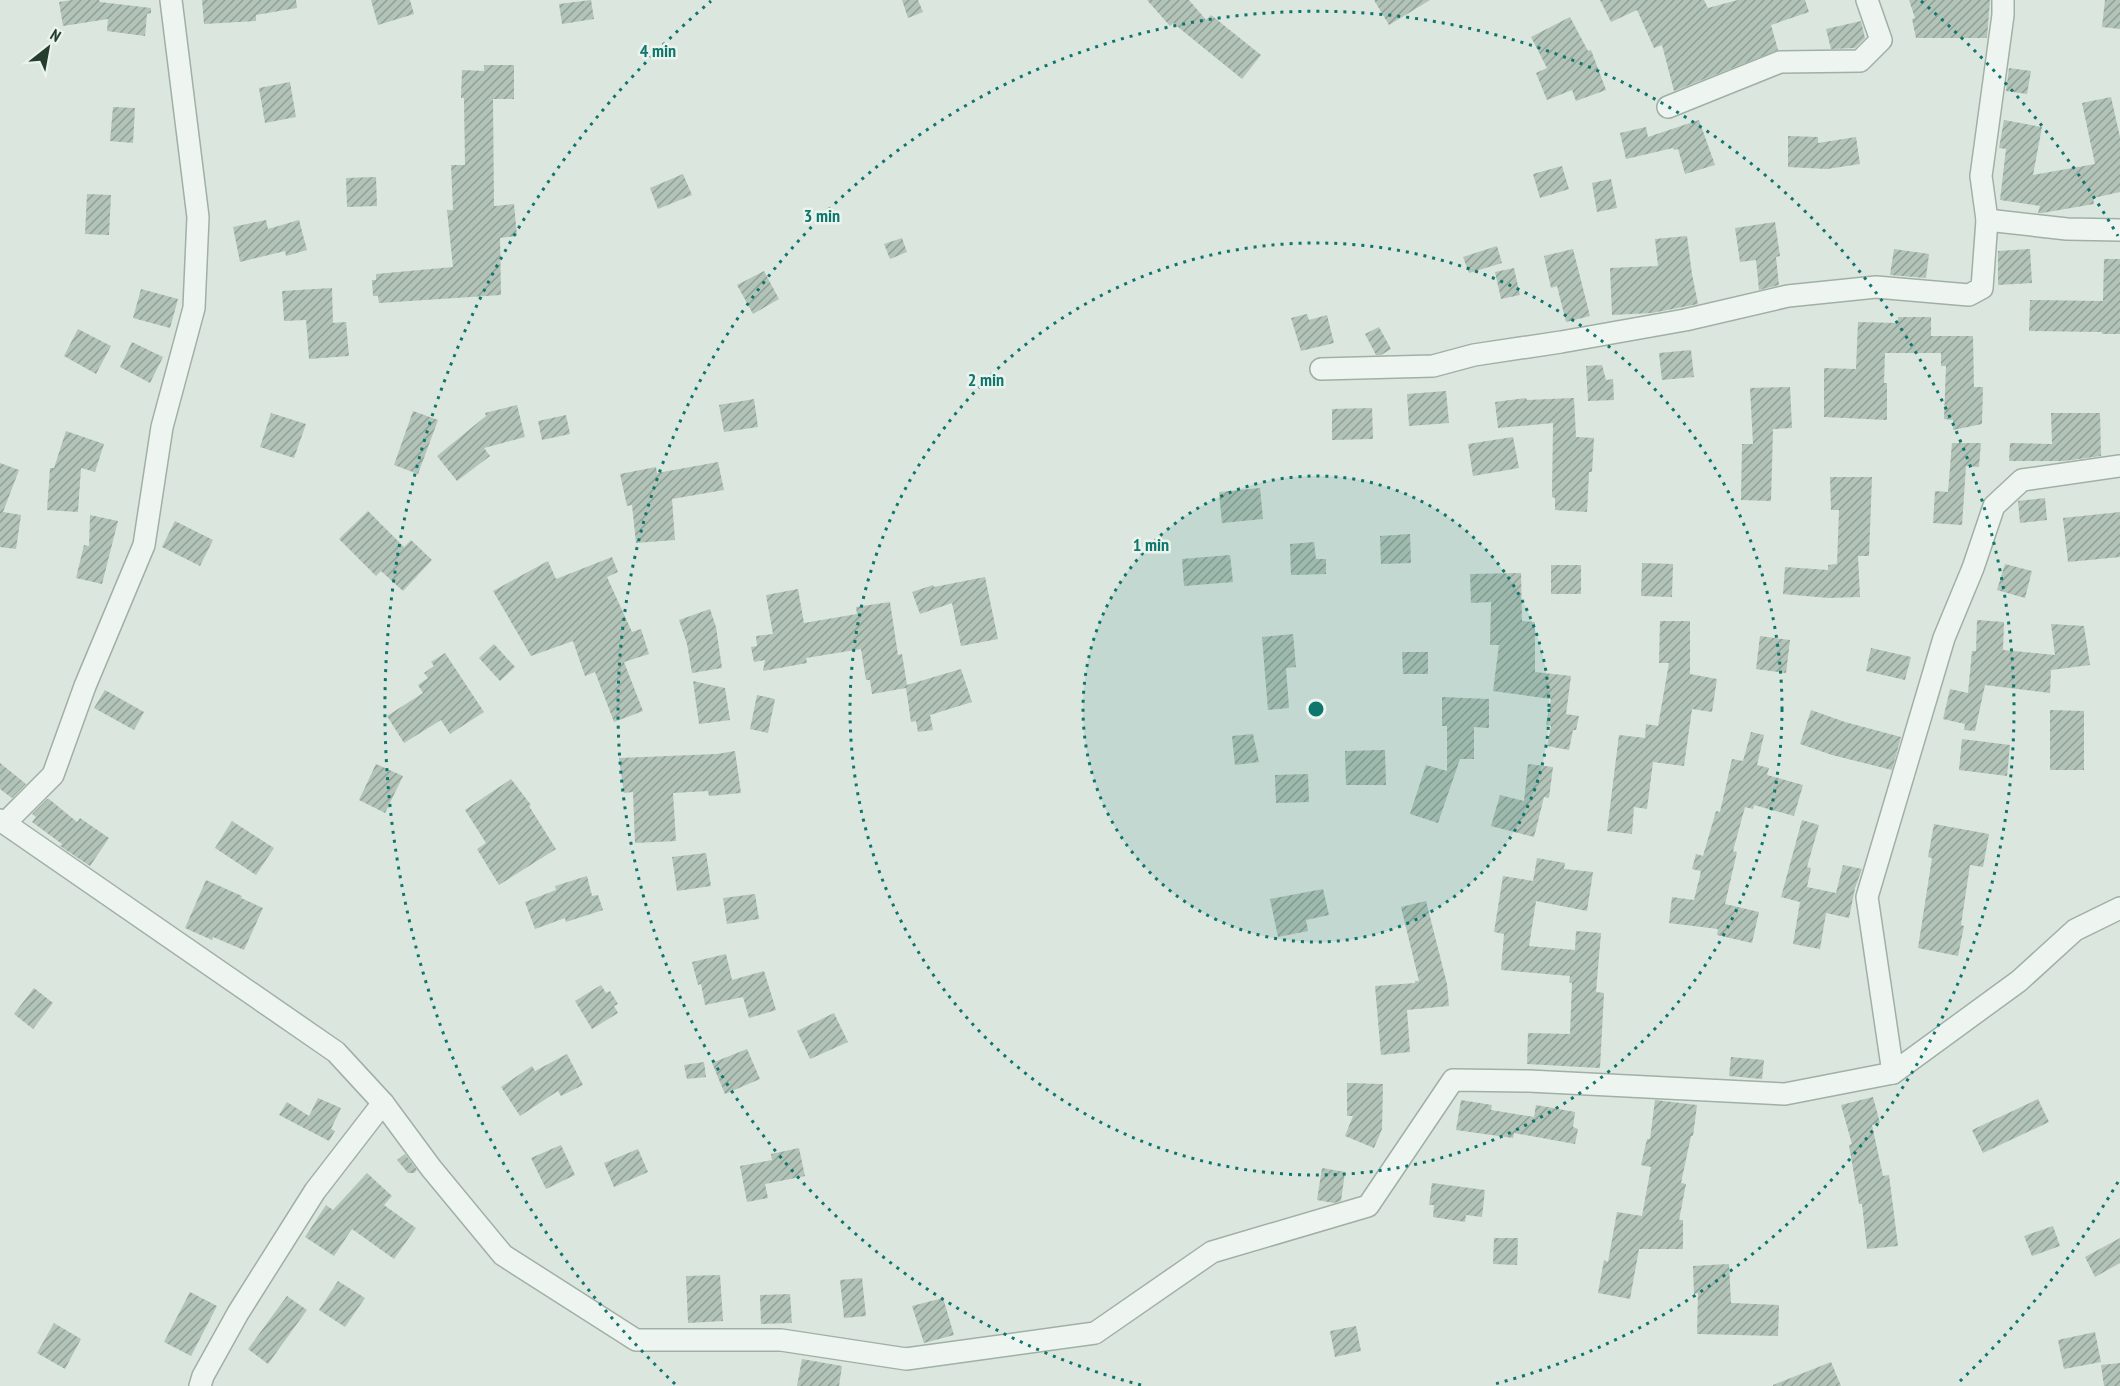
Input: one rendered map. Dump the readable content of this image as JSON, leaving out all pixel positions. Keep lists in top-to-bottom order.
{
  "north": "top right",
  "rings": [
    "4 min",
    "3 min",
    "2 min",
    "1 min"
  ]
}
